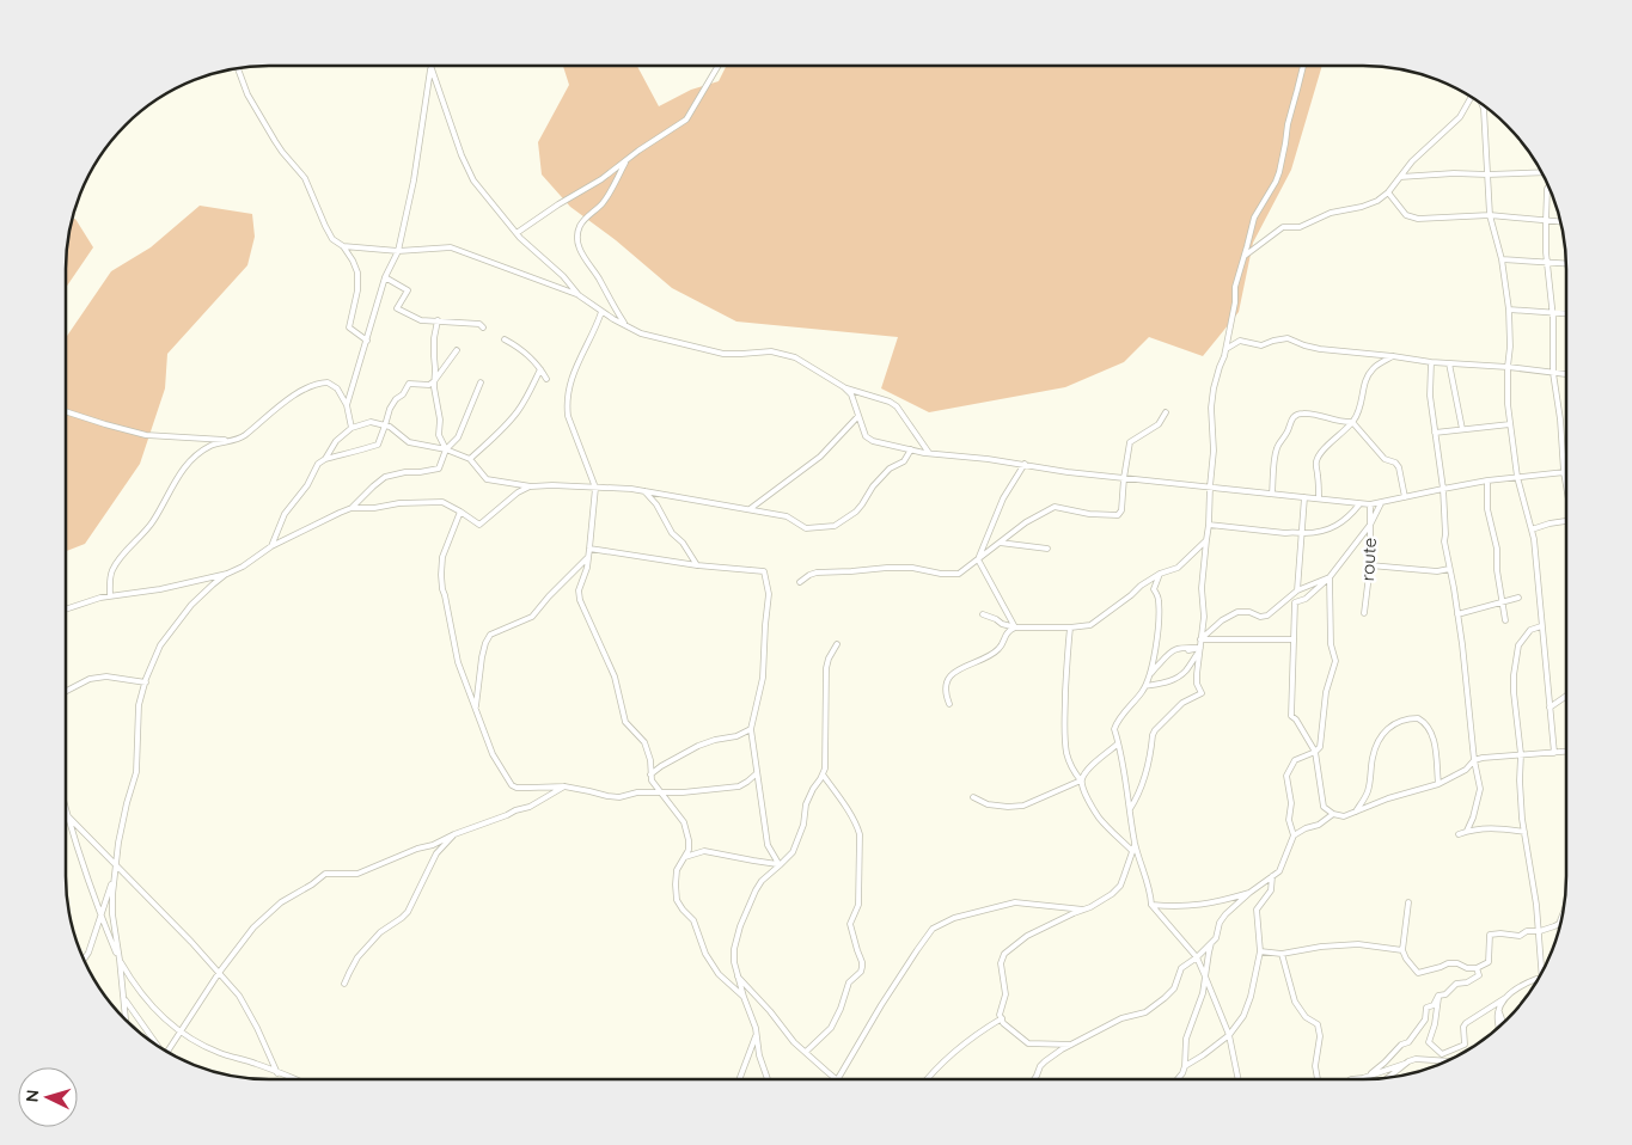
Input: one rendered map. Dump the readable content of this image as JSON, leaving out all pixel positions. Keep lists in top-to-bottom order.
{
  "streets": {
    "street": ["route"]
  },
  "north": "left"
}
